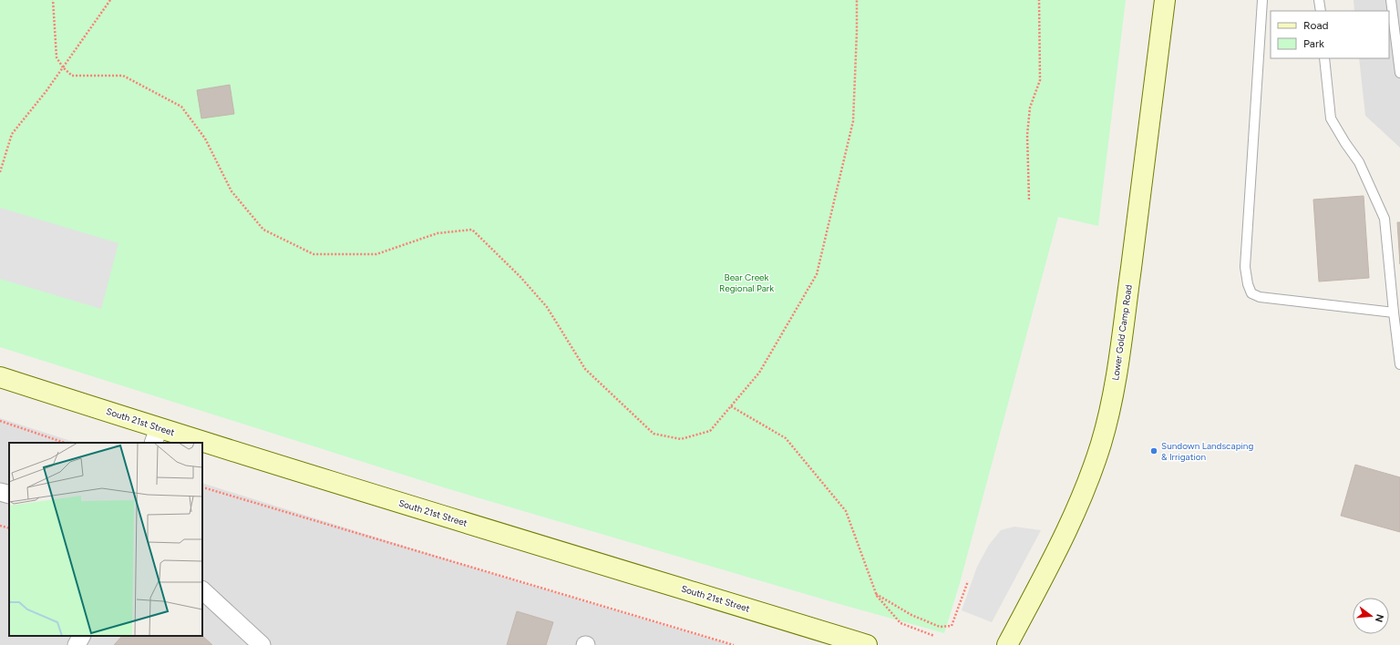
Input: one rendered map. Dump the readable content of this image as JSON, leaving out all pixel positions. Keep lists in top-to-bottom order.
{
  "streets": {
    "main road": ["Lower Gold Camp Road", "South 21st Street"]
  },
  "parks": ["Bear Creek Regional Park"],
  "places": ["Sundown Landscaping & Irrigation"],
  "legend": ["Road", "Park"],
  "north": "right"
}
